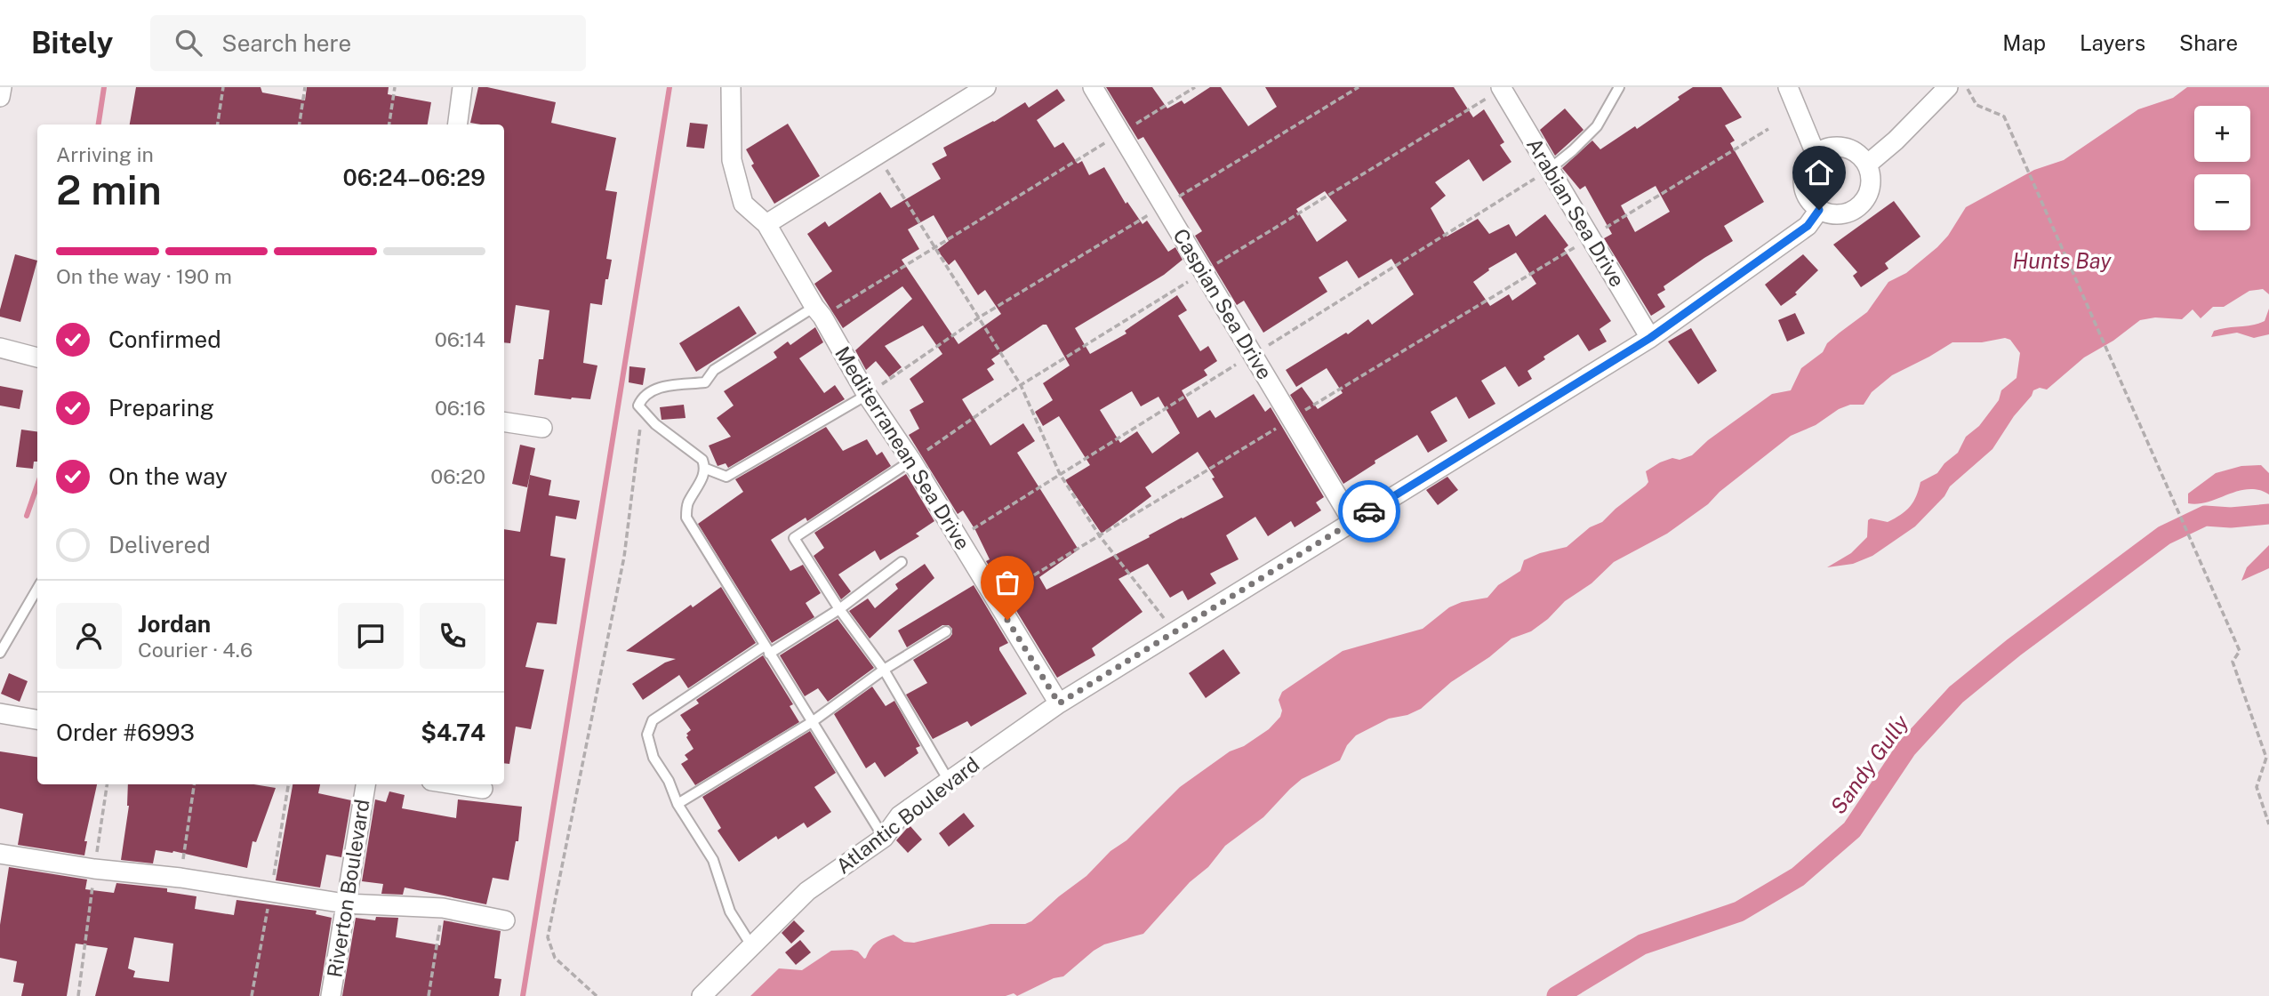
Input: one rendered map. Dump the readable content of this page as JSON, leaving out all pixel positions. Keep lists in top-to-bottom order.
{
  "streets": {
    "street": [
      "Arabian Sea Drive",
      "Caspian Sea Drive",
      "Mediterranean Sea Drive",
      "Atlantic Boulevard",
      "Riverton Boulevard"
    ]
  },
  "crossings": [
    ["Arabian Sea Drive", "Atlantic Boulevard"],
    ["Caspian Sea Drive", "Atlantic Boulevard"],
    ["Mediterranean Sea Drive", "Atlantic Boulevard"]
  ],
  "water": ["Hunts Bay", "Sandy Gully"],
  "page": {
    "header": "Bitely",
    "search": "Search here",
    "nav": ["Map", "Layers", "Share"],
    "map_buttons": ["+", "−"],
    "heading": ["2 min", "Arriving in", "06:24–06:29"],
    "panel": [
      "Jordan",
      "Courier · 4.6",
      "Order #6993",
      "$4.74"
    ],
    "bar": "On the way · 190 m",
    "list": [
      ["Confirmed", "06:14"],
      ["Preparing", "06:16"],
      ["On the way", "06:20"],
      "Delivered"
    ]
  }
}
